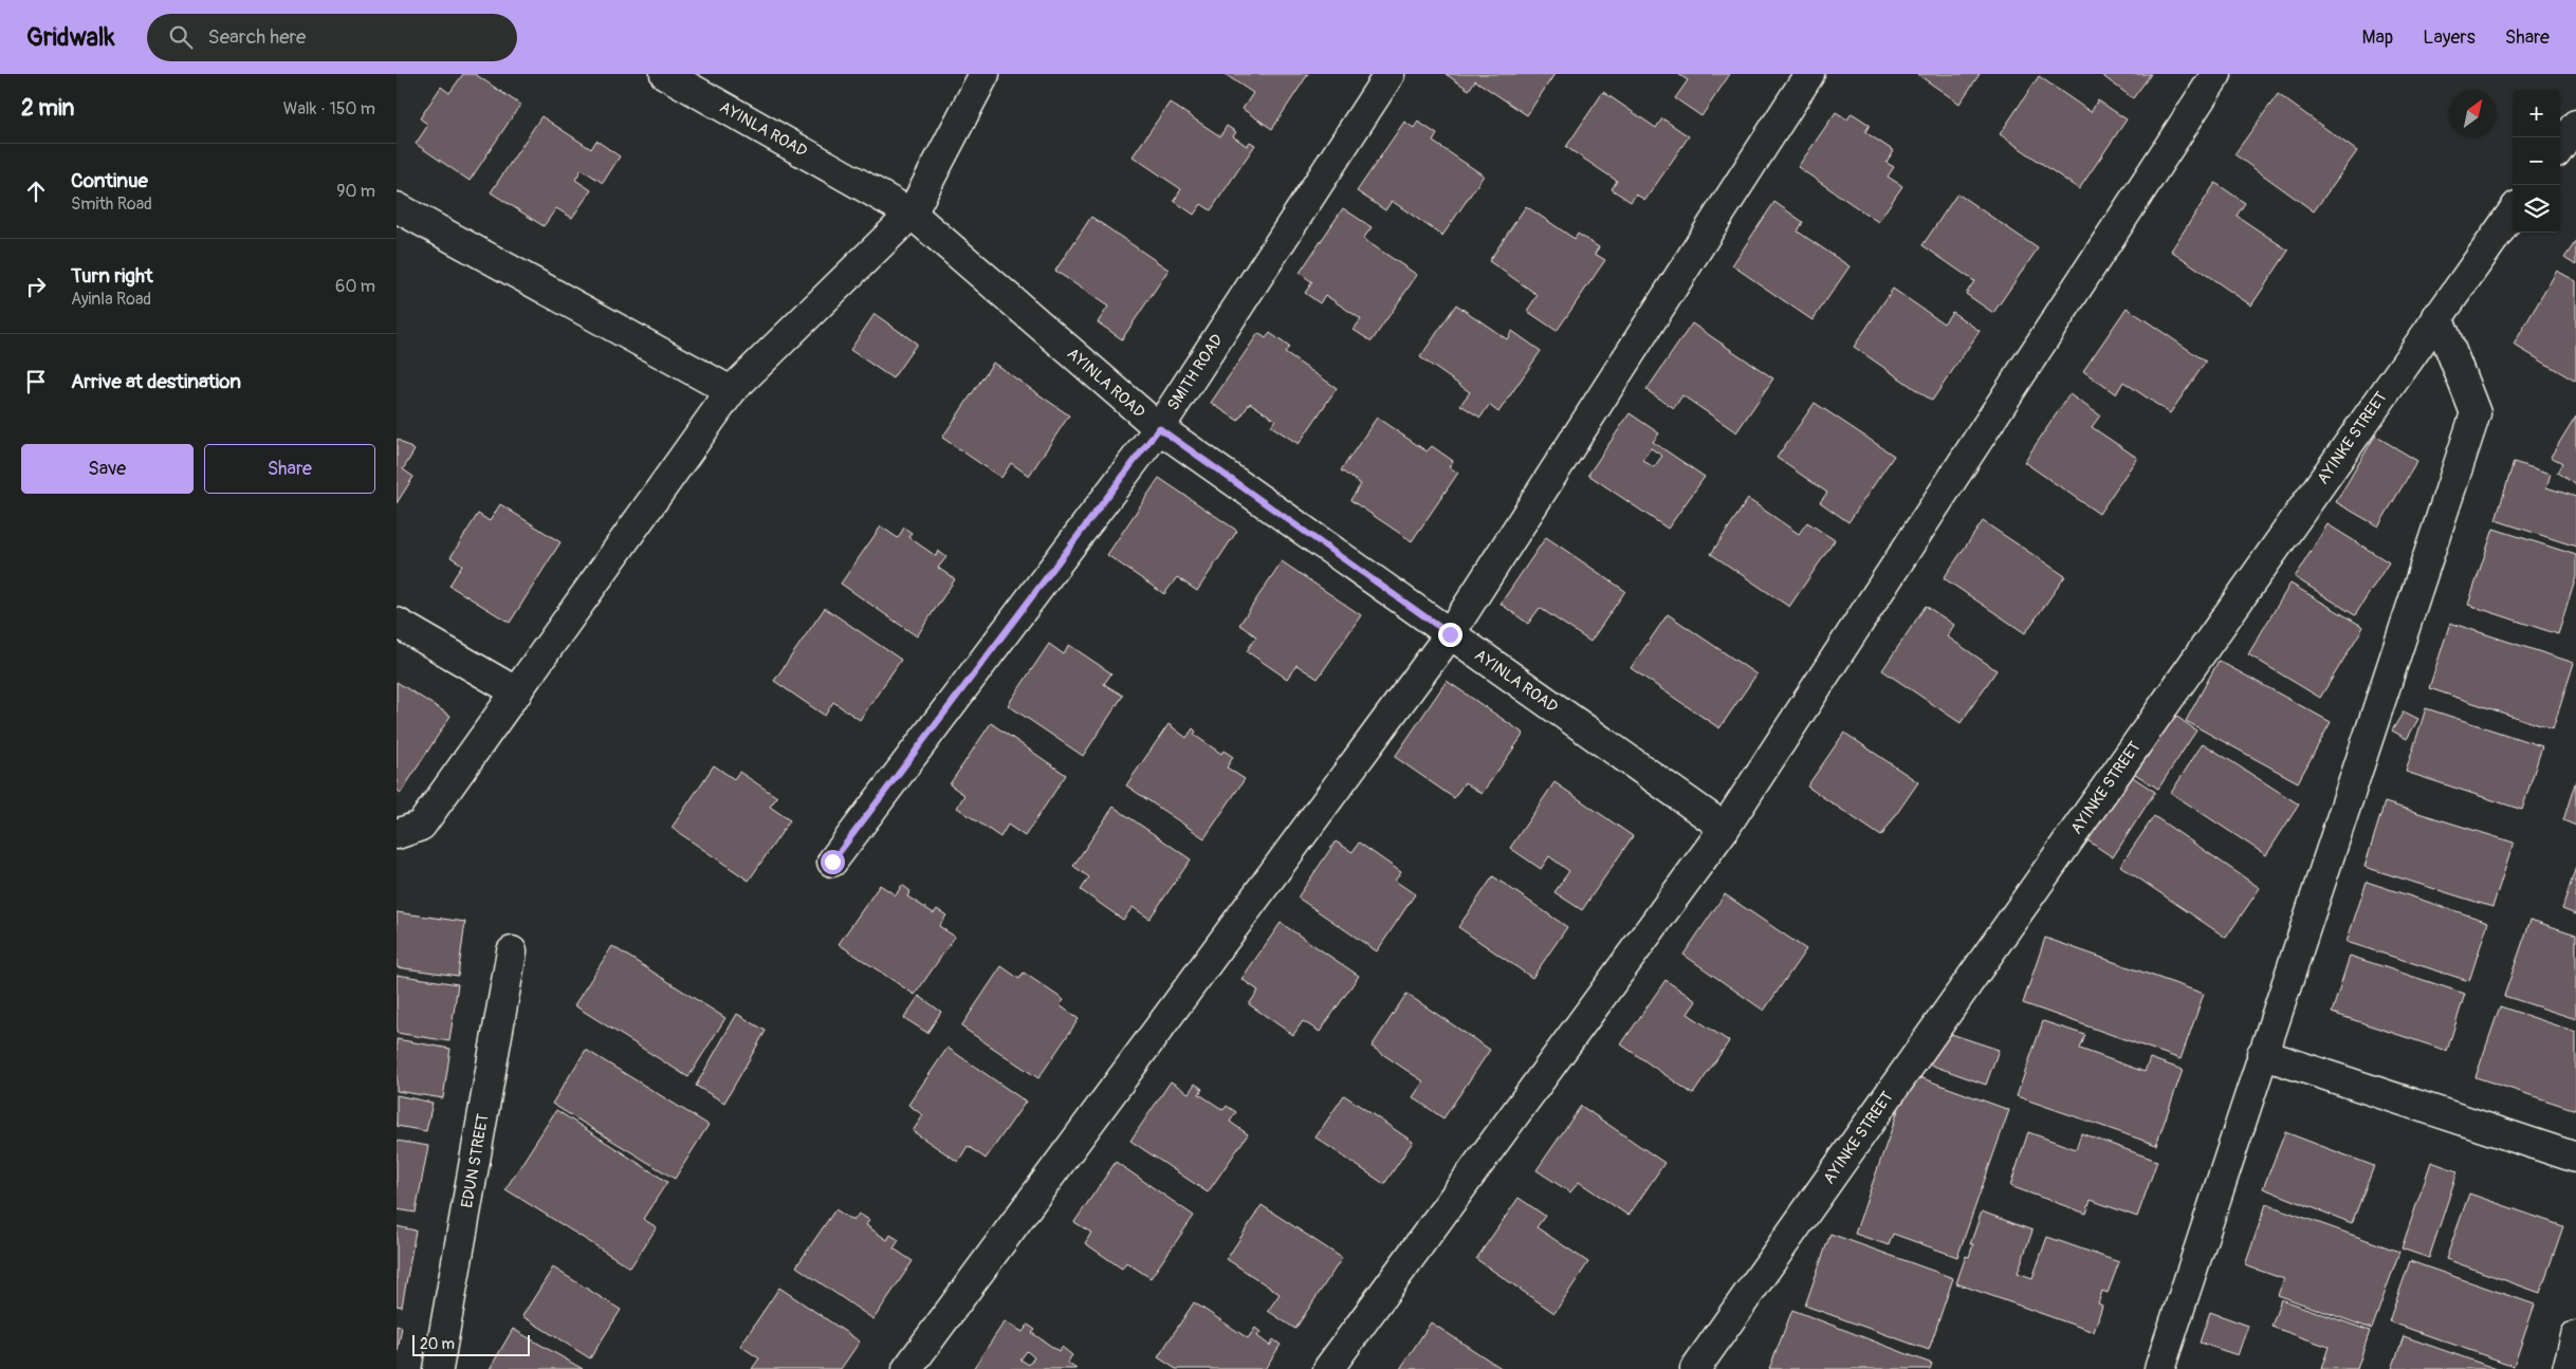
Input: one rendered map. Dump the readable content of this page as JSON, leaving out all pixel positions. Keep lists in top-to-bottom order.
{
  "streets": {
    "street": [
      "AYINLA ROAD",
      "SMITH ROAD",
      "AYINKE STREET",
      "EDUN STREET"
    ]
  },
  "crossings": [
    ["AYINLA ROAD", "SMITH ROAD"]
  ],
  "scale_bar": "20 m",
  "north": "top right",
  "page": {
    "header": "Gridwalk",
    "search": "Search here",
    "nav": ["Map", "Layers", "Share"],
    "heading": ["2 min", "Walk · 150 m"],
    "map_buttons": ["+", "−"],
    "list": [
      ["Continue", "Smith Road", "90 m"],
      ["Turn right", "Ayinla Road", "60 m"],
      "Arrive at destination"
    ],
    "buttons": ["Save", "Share"],
    "scale": "20 m"
  }
}
